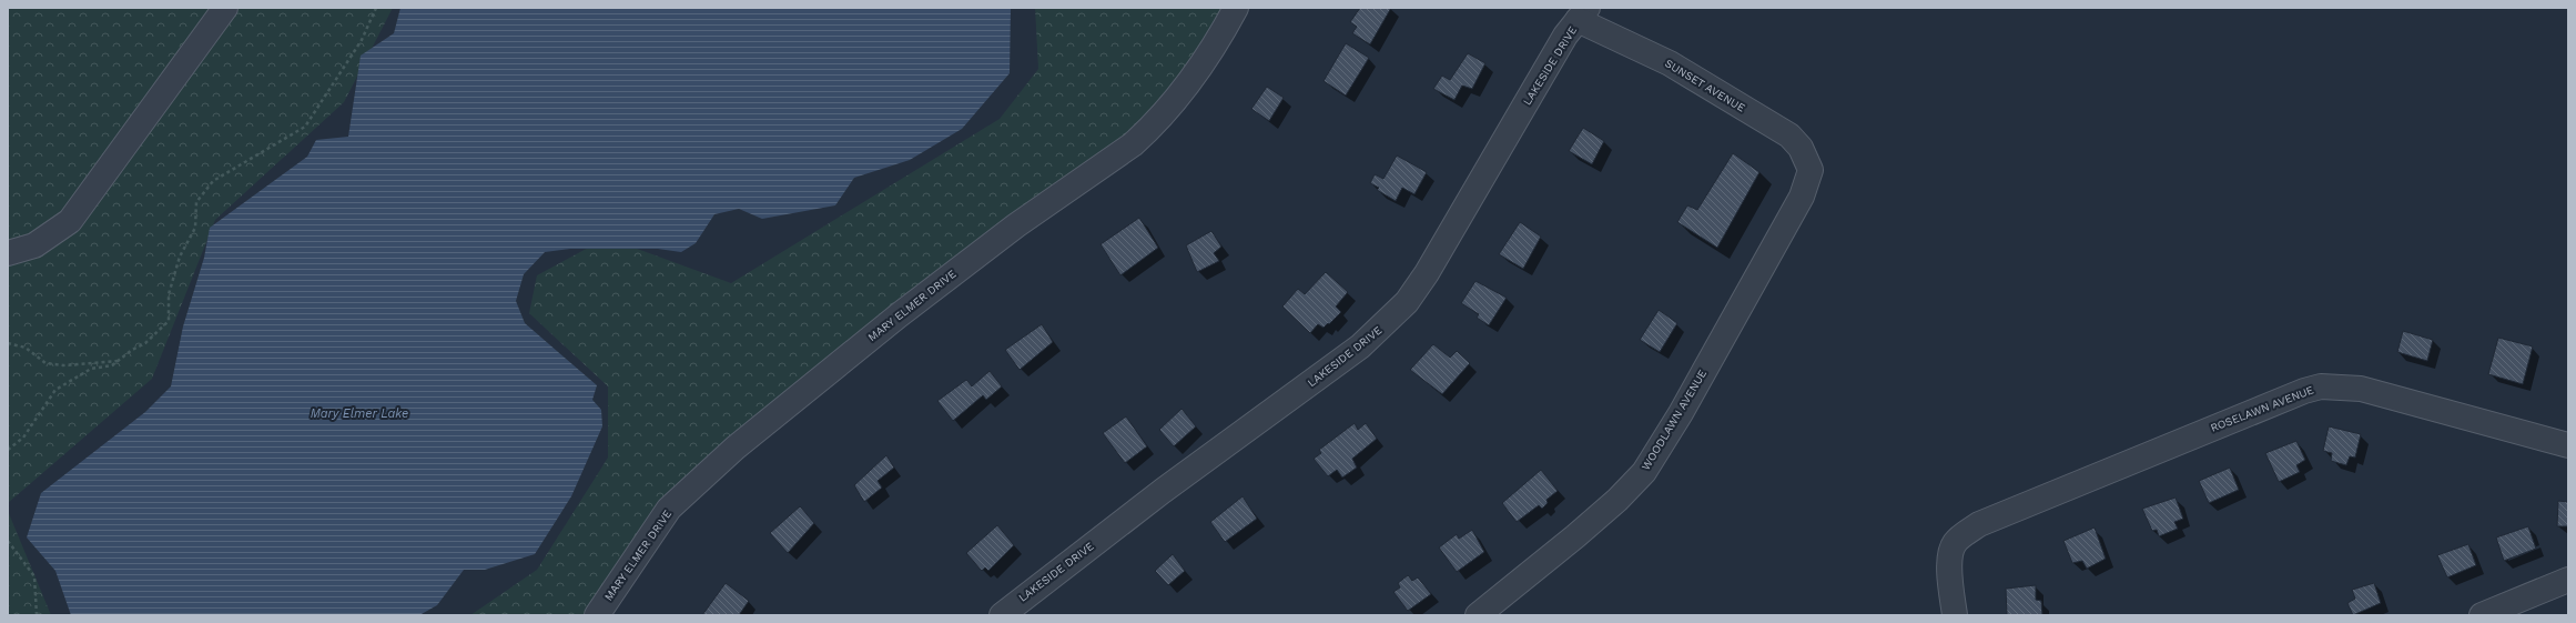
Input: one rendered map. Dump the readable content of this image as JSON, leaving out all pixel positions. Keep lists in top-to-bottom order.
{
  "streets": {
    "street": [
      "LAKESIDE DRIVE",
      "SUNSET AVENUE",
      "MARY ELMER DRIVE",
      "ROSELAWN AVENUE",
      "WOODLAWN AVENUE"
    ]
  },
  "crossings": [
    ["LAKESIDE DRIVE", "SUNSET AVENUE"],
    ["SUNSET AVENUE", "WOODLAWN AVENUE"]
  ],
  "water": ["Mary Elmer Lake"]
}
